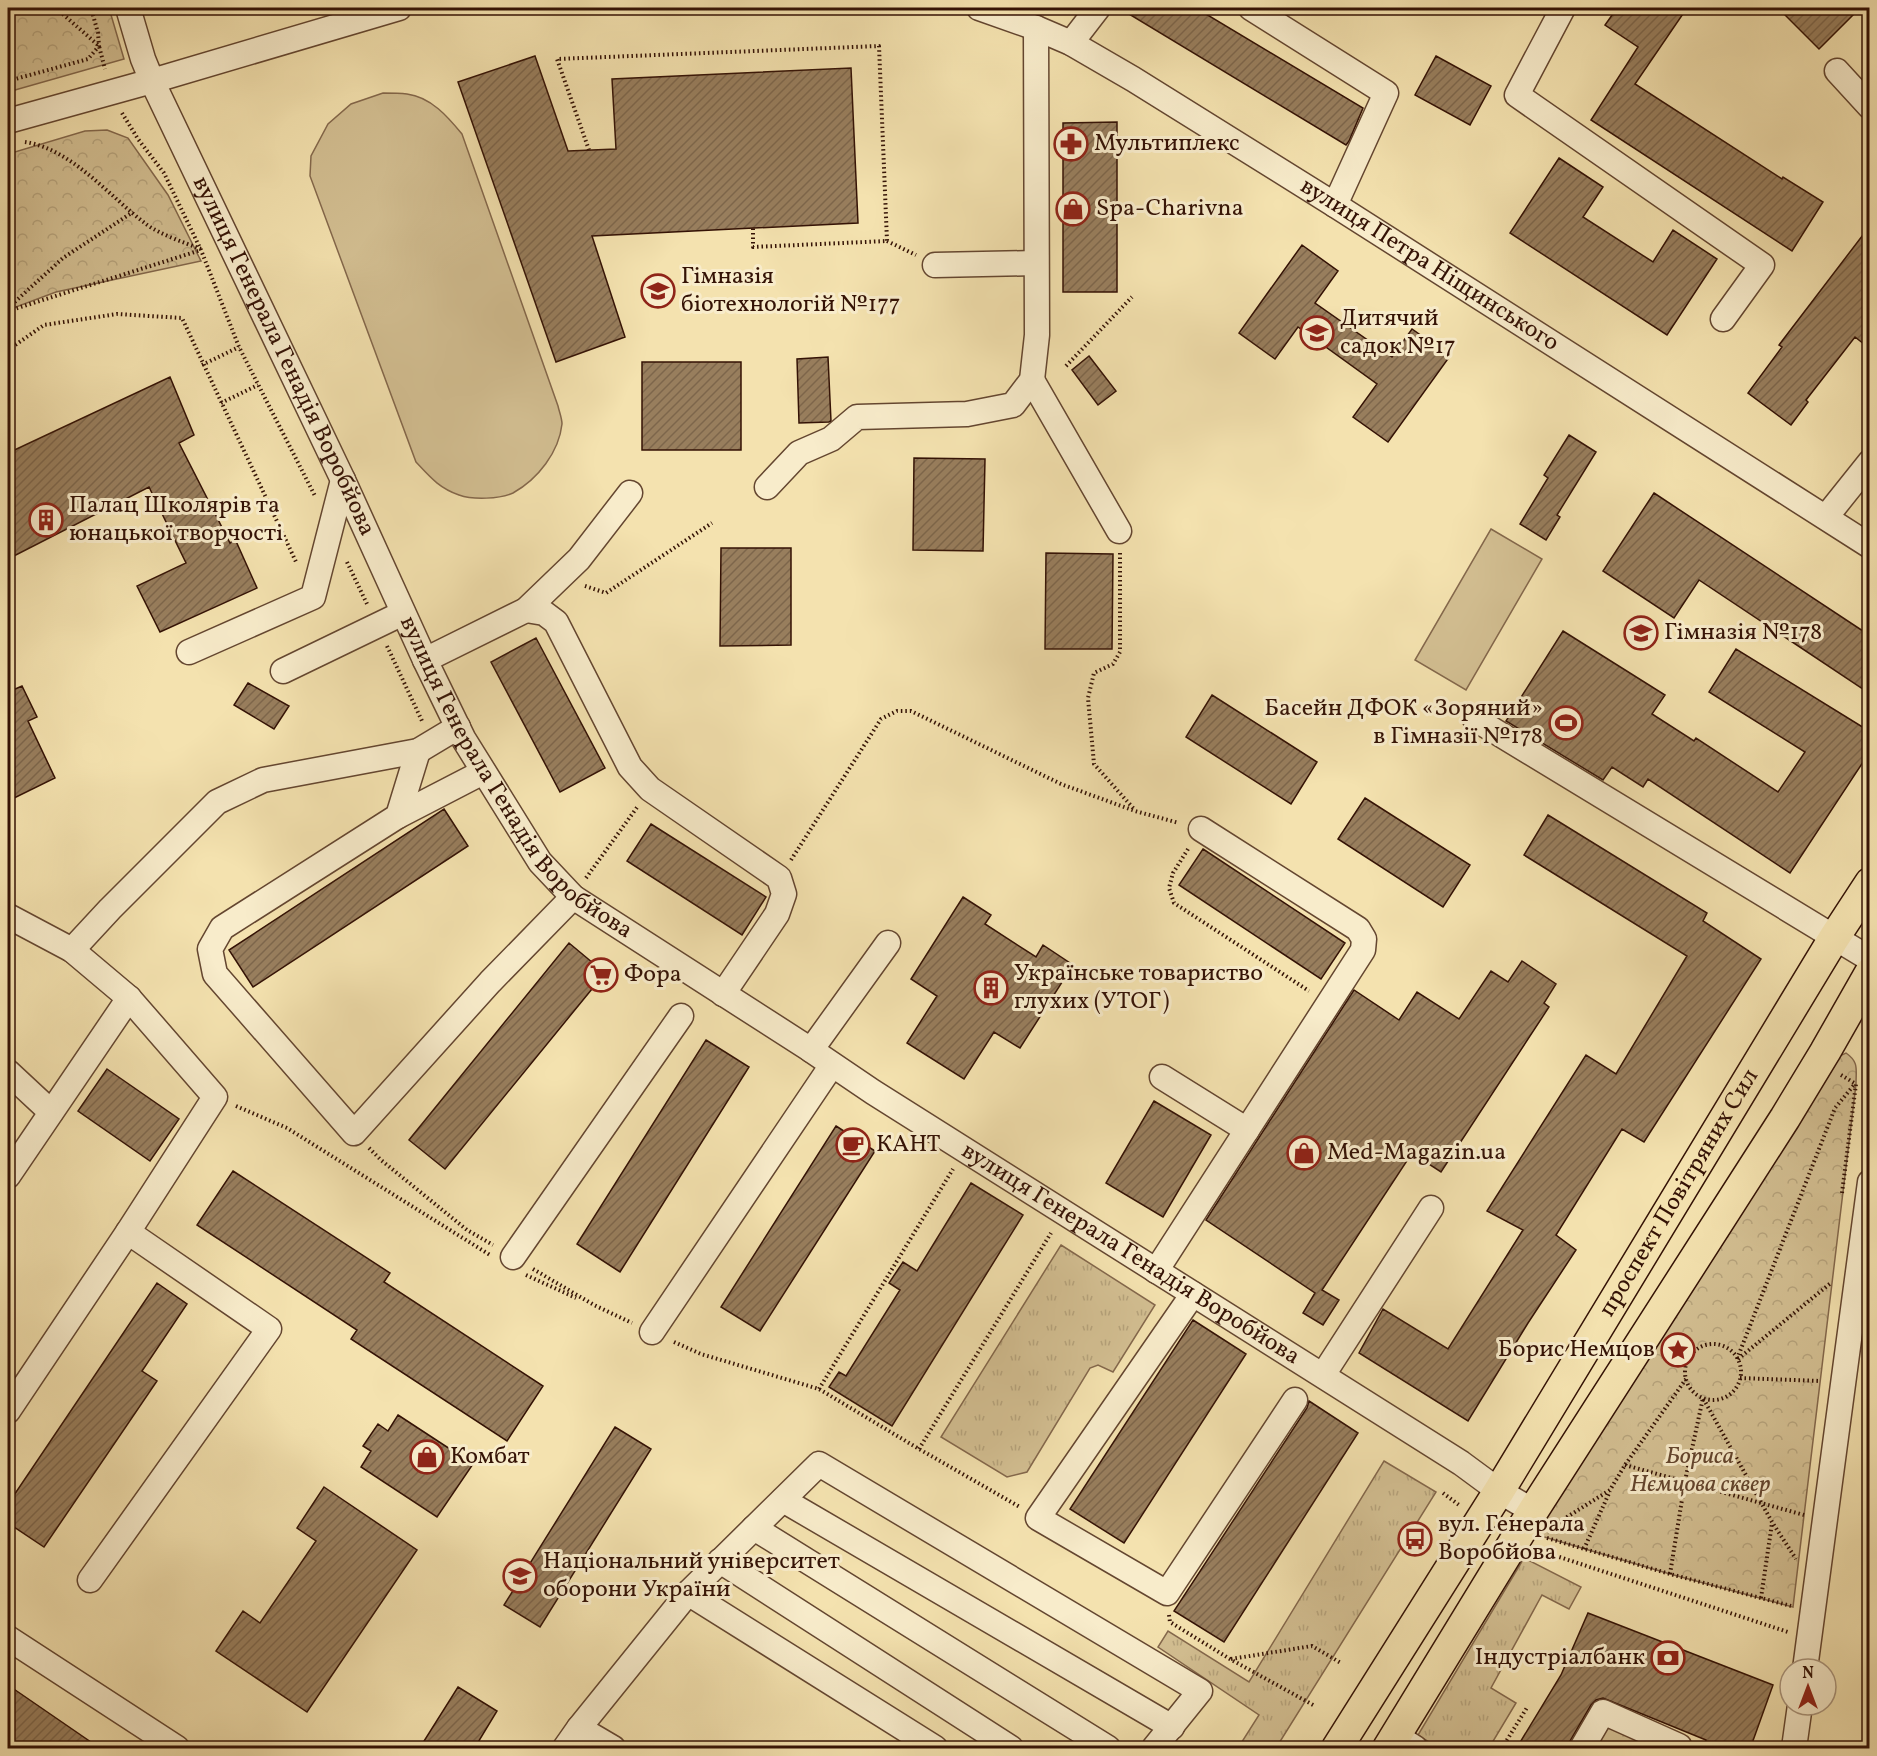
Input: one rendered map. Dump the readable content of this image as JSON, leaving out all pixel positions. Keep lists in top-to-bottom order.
{
  "streets": {
    "main road": ["проспект Повітряних Сил"],
    "street": ["вулиця Петра Ніщинського", "вулиця Генерала Генадія Воробйова"]
  },
  "crossings": [
    ["вулиця Генерала Генадія Воробйова", "проспект Повітряних Сил"]
  ],
  "parks": ["Бориса Нємцова сквер"],
  "places": {
    "pharmacy": ["Мультиплекс"],
    "shop": ["Spa-Charivna", "Med-Magazin.ua", "Комбат"],
    "school or university": [
      "Гімназія біотехнологій №177",
      "Дитячий садок №17",
      "Гімназія №178",
      "Національний університет оборони України"
    ],
    "building": ["Палац Школярів та юнацької творчості", "Українське товариство глухих (УТОГ)"],
    "sports": ["Басейн ДФОК «Зоряний» в Гімназії №178"],
    "supermarket": ["Фора"],
    "cafe": ["КАНТ"],
    "place": ["Борис Немцов"],
    "bus stop": ["вул. Генерала Воробйова"],
    "bank": ["Індустріалбанк"]
  },
  "north": "top"
}
